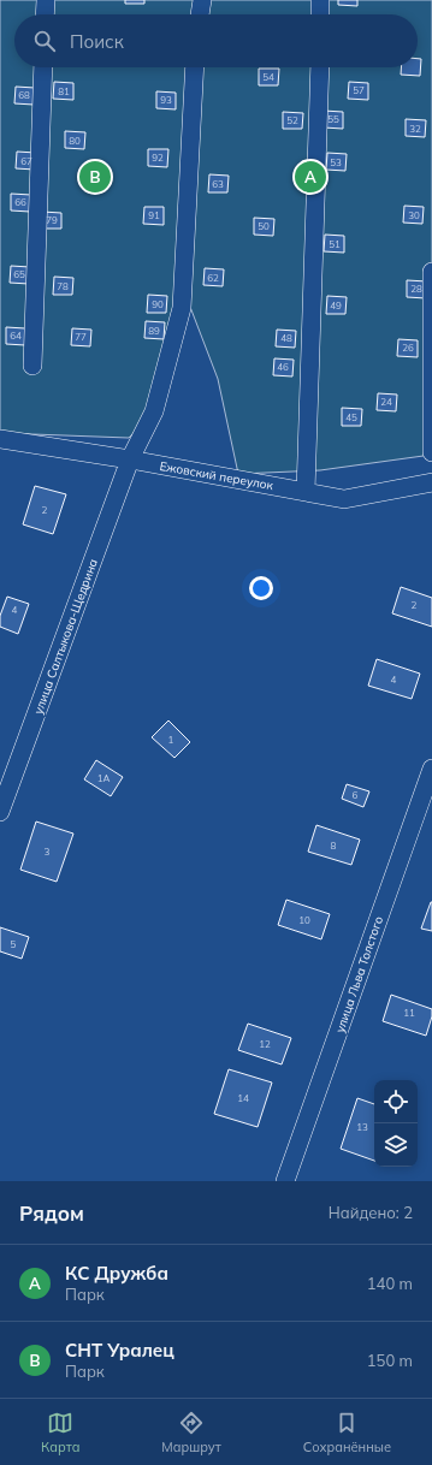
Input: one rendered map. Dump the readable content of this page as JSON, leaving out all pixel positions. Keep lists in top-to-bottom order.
{
  "streets": {
    "street": ["Ежовский переулок", "улица Салтыкова-Щедрина", "улица Льва Толстого"]
  },
  "crossings": [
    ["Ежовский переулок", "улица Салтыкова-Щедрина"]
  ],
  "house_numbers": [
    "54",
    "57",
    "81",
    "68",
    "93",
    "55",
    "52",
    "32",
    "80",
    "92",
    "67",
    "53",
    "63",
    "66",
    "91",
    "30",
    "79",
    "50",
    "51",
    "65",
    "62",
    "78",
    "28",
    "90",
    "49",
    "89",
    "64",
    "77",
    "48",
    "26",
    "46",
    "24",
    "45",
    "2",
    "2",
    "4",
    "4",
    "1",
    "1А",
    "6",
    "8",
    "3",
    "10",
    "5",
    "11",
    "12",
    "14",
    "13"
  ],
  "page": {
    "search": "Поиск",
    "pins": ["A", "B"],
    "heading": ["Рядом", "Найдено: 2"],
    "list": [
      {
        "mark": "A",
        "name": "КС Дружба",
        "note": "Парк",
        "value": "140 m"
      },
      {
        "mark": "B",
        "name": "СНТ Уралец",
        "note": "Парк",
        "value": "150 m"
      }
    ],
    "nav": ["Карта", "Маршрут", "Сохранённые"]
  }
}
